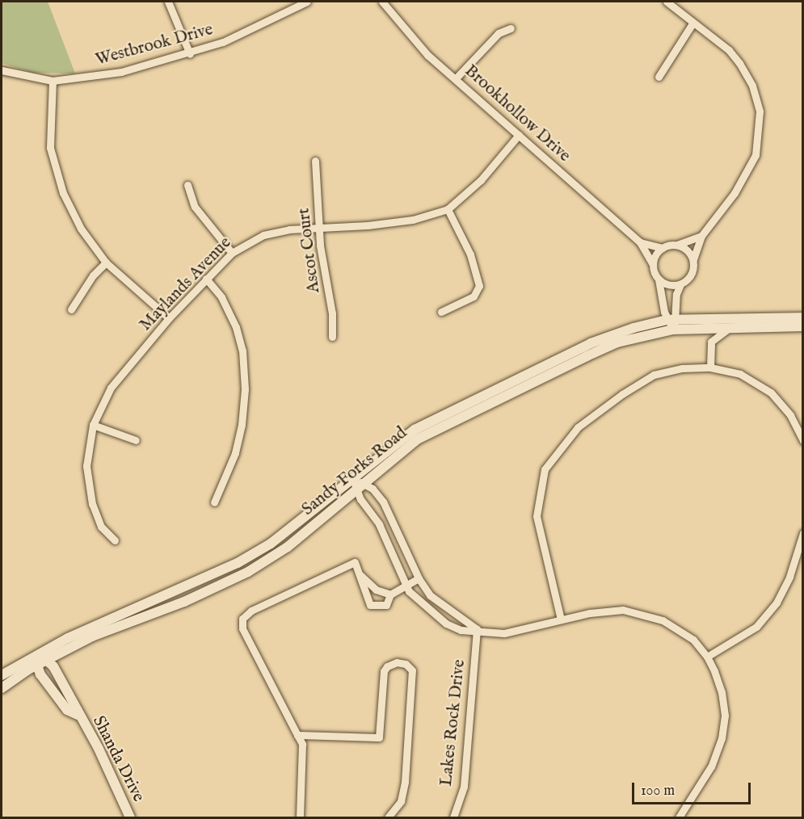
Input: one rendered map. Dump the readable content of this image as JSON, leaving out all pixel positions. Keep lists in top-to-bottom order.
{
  "streets": {
    "street": [
      "Westbrook Drive",
      "Brookhollow Drive",
      "Ascot Court",
      "Maylands Avenue",
      "Sandy Forks Road",
      "Lakes Rock Drive",
      "Shanda Drive"
    ]
  },
  "crossings": [
    ["Brookhollow Drive", "Maylands Avenue"],
    ["Brookhollow Drive", "Sandy Forks Road"],
    ["Ascot Court", "Maylands Avenue"],
    ["Sandy Forks Road", "Shanda Drive"]
  ],
  "scale_bar": "100 m"
}
